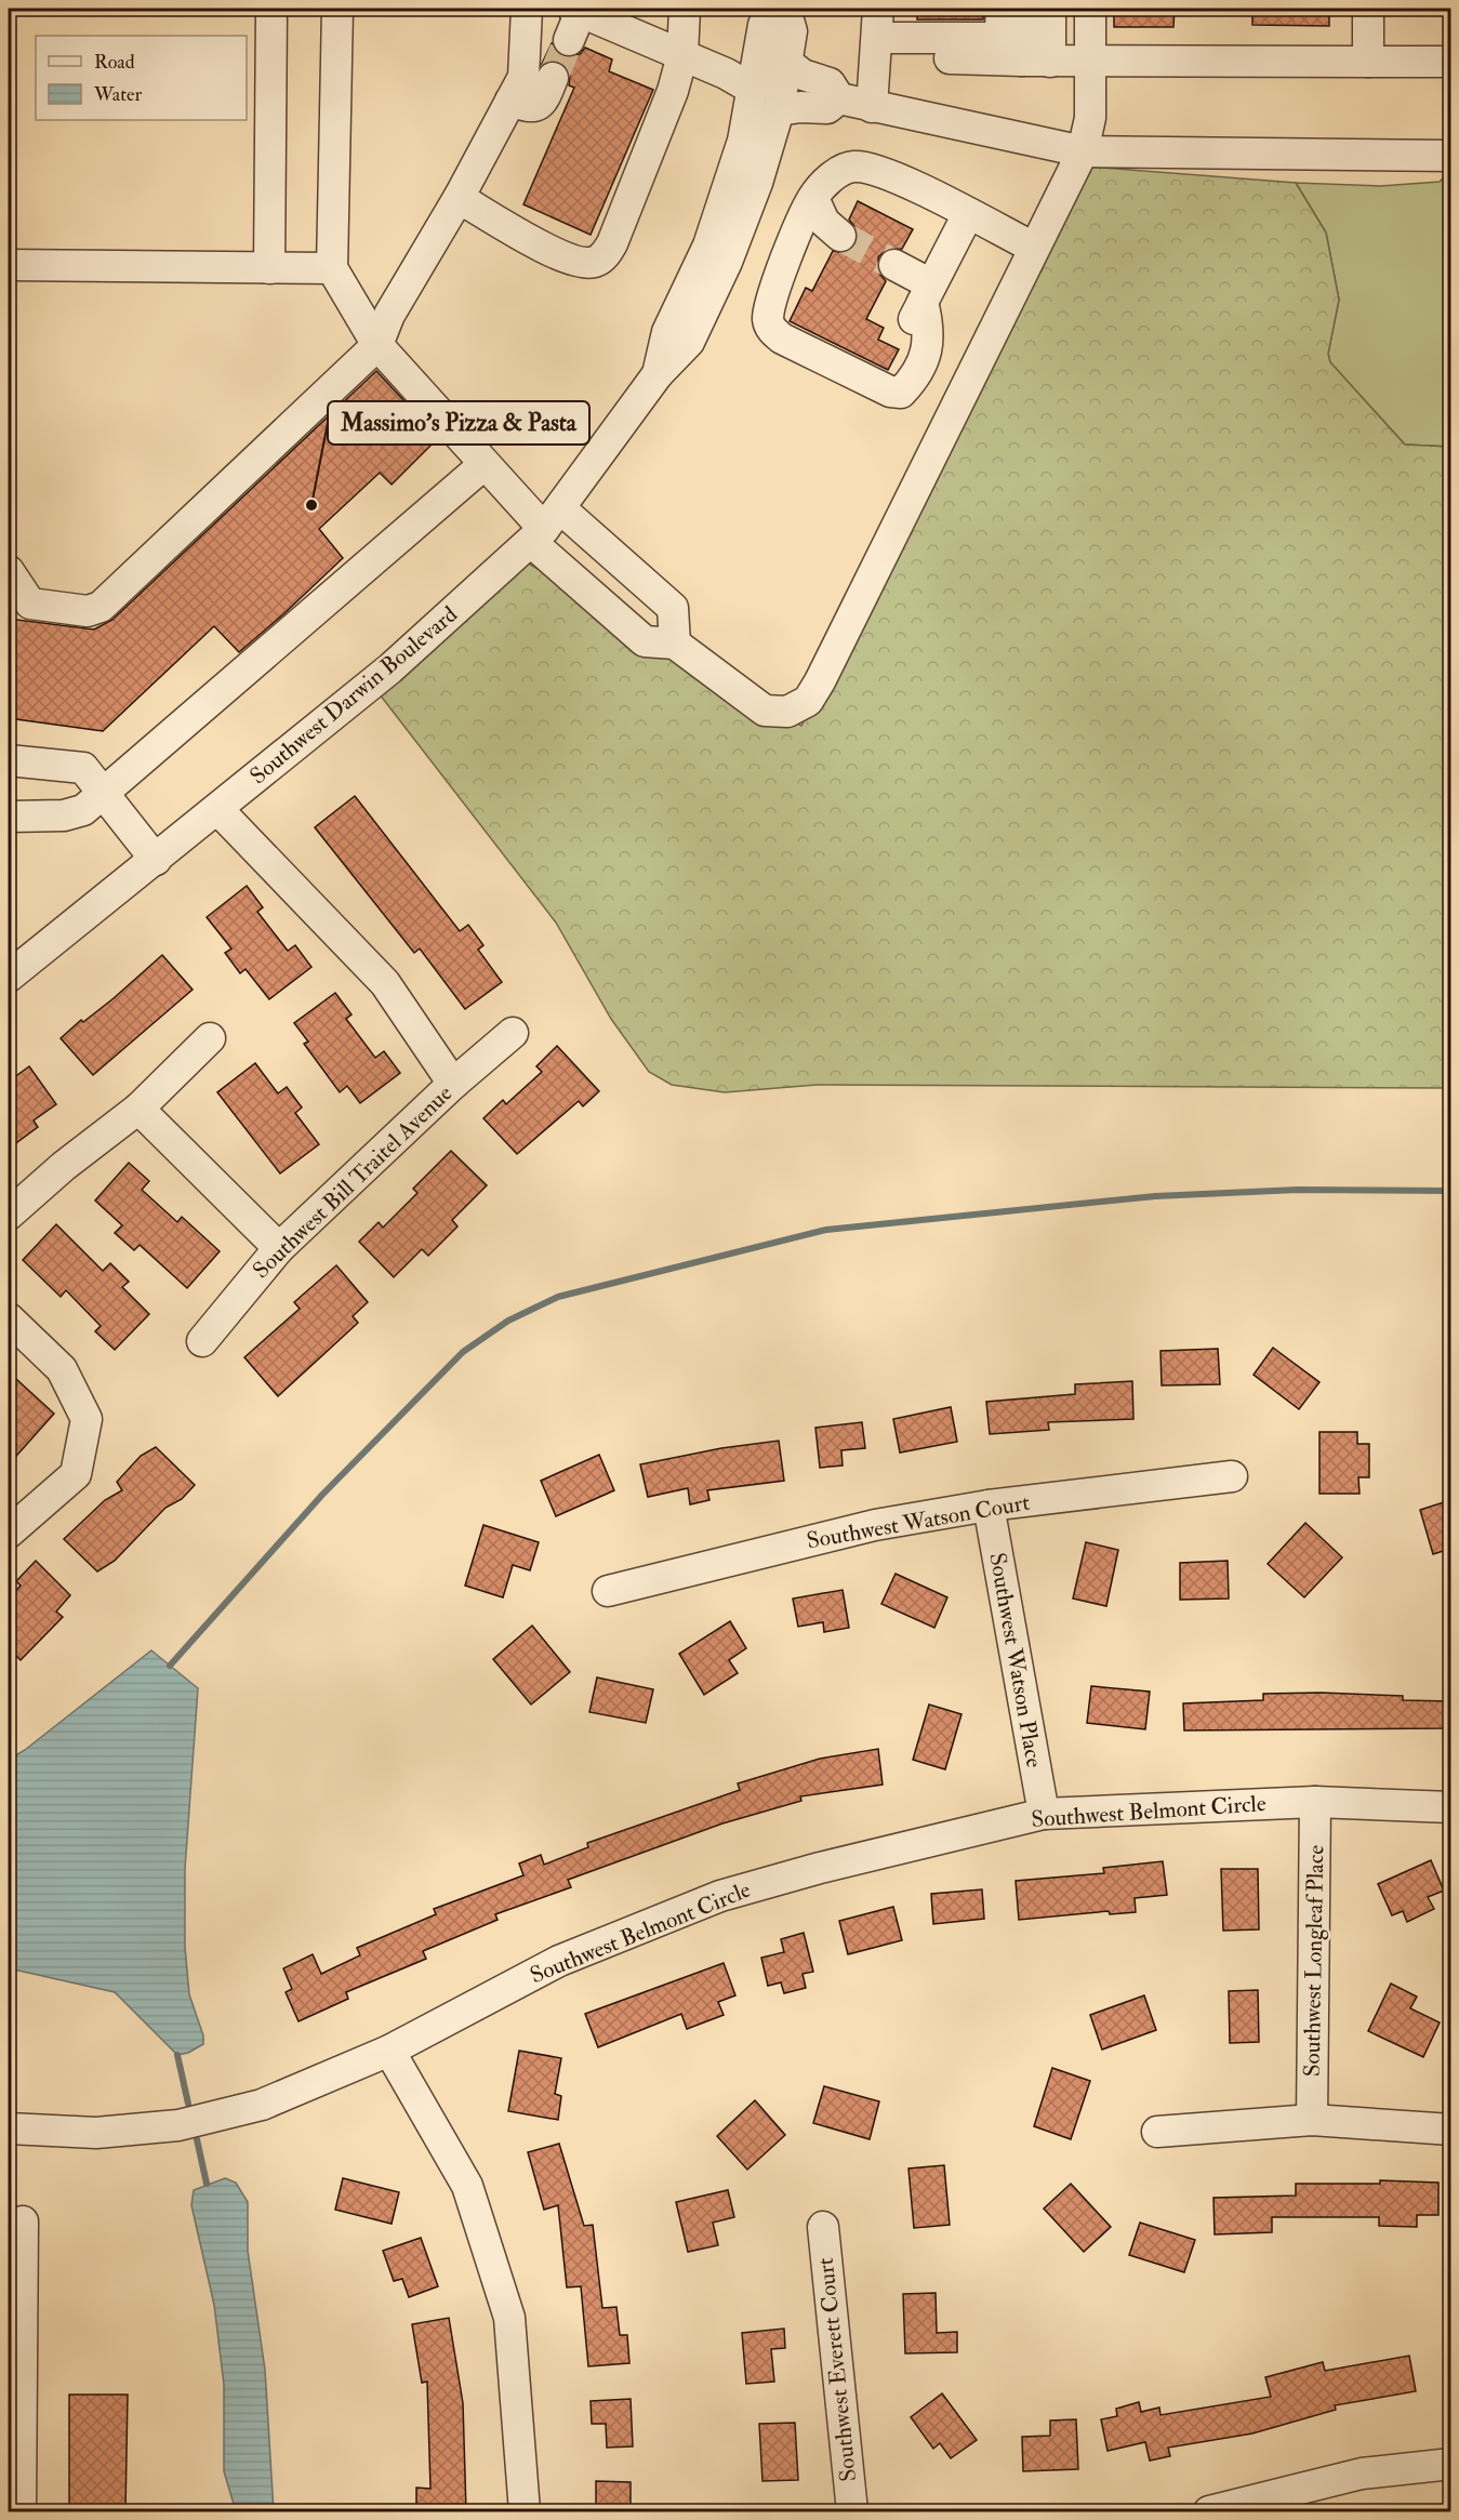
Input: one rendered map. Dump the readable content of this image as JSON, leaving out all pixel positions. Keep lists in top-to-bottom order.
{
  "streets": {
    "street": [
      "Southwest Darwin Boulevard",
      "Southwest Bill Traitel Avenue",
      "Southwest Watson Court",
      "Southwest Watson Place",
      "Southwest Belmont Circle",
      "Southwest Longleaf Place",
      "Southwest Everett Court"
    ]
  },
  "crossings": [
    ["Southwest Watson Court", "Southwest Watson Place"],
    ["Southwest Watson Place", "Southwest Belmont Circle"],
    ["Southwest Belmont Circle", "Southwest Longleaf Place"]
  ],
  "places": ["Massimo's Pizza & Pasta"],
  "legend": ["Road", "Water"]
}
